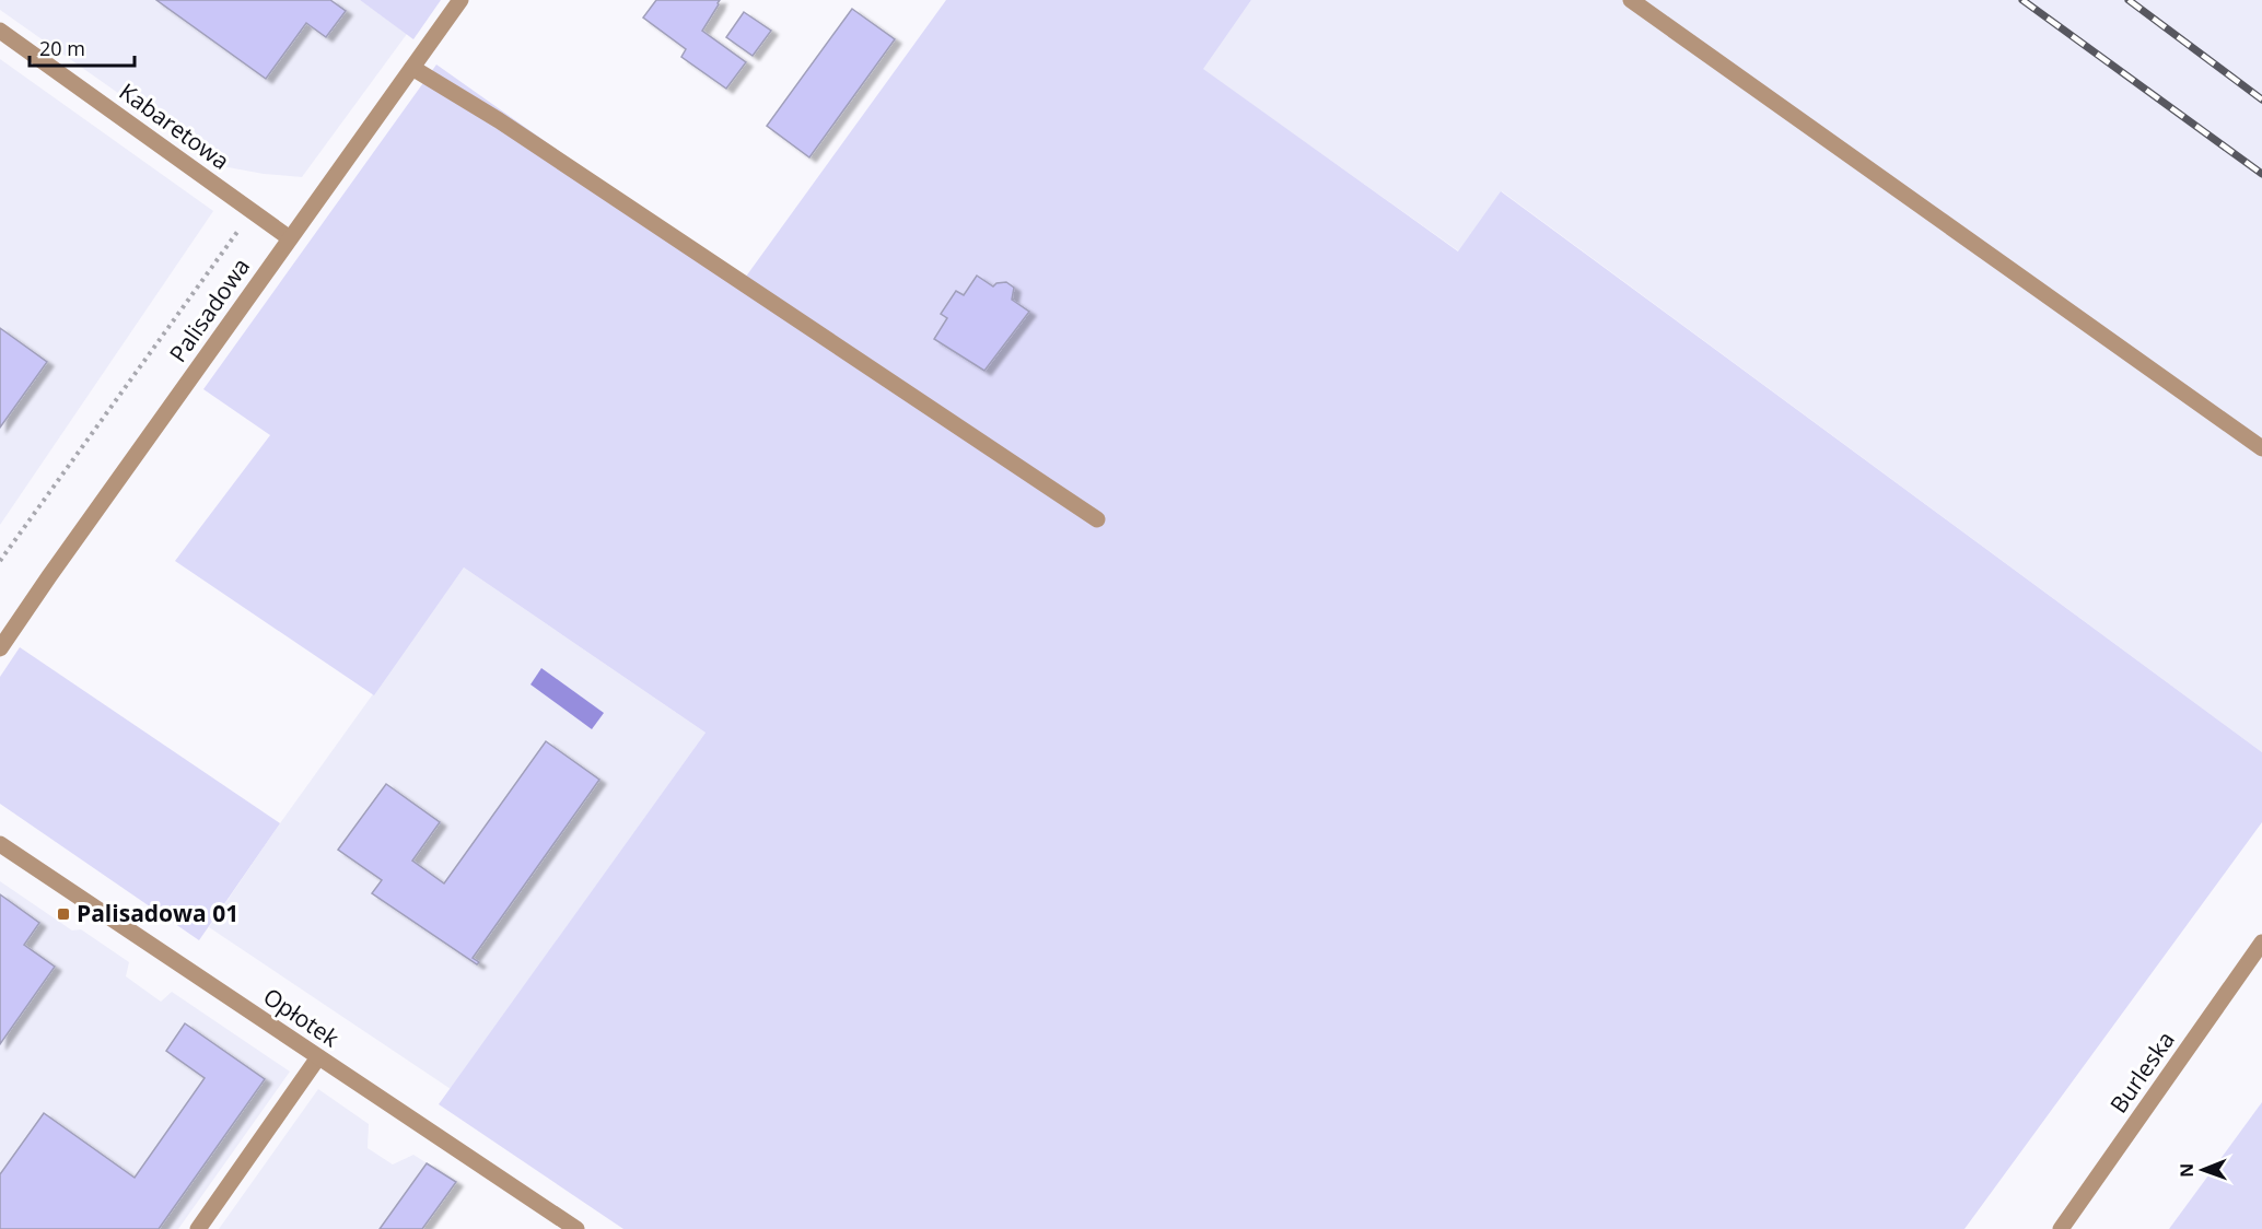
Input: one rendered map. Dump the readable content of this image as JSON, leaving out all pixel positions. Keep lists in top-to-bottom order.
{
  "streets": {
    "street": [
      "Kabaretowa",
      "Palisadowa",
      "Opłotek",
      "Burleska"
    ]
  },
  "crossings": [
    ["Kabaretowa", "Palisadowa"]
  ],
  "places": {
    "transit": ["Palisadowa 01"]
  },
  "scale_bar": "20 m",
  "north": "left"
}
